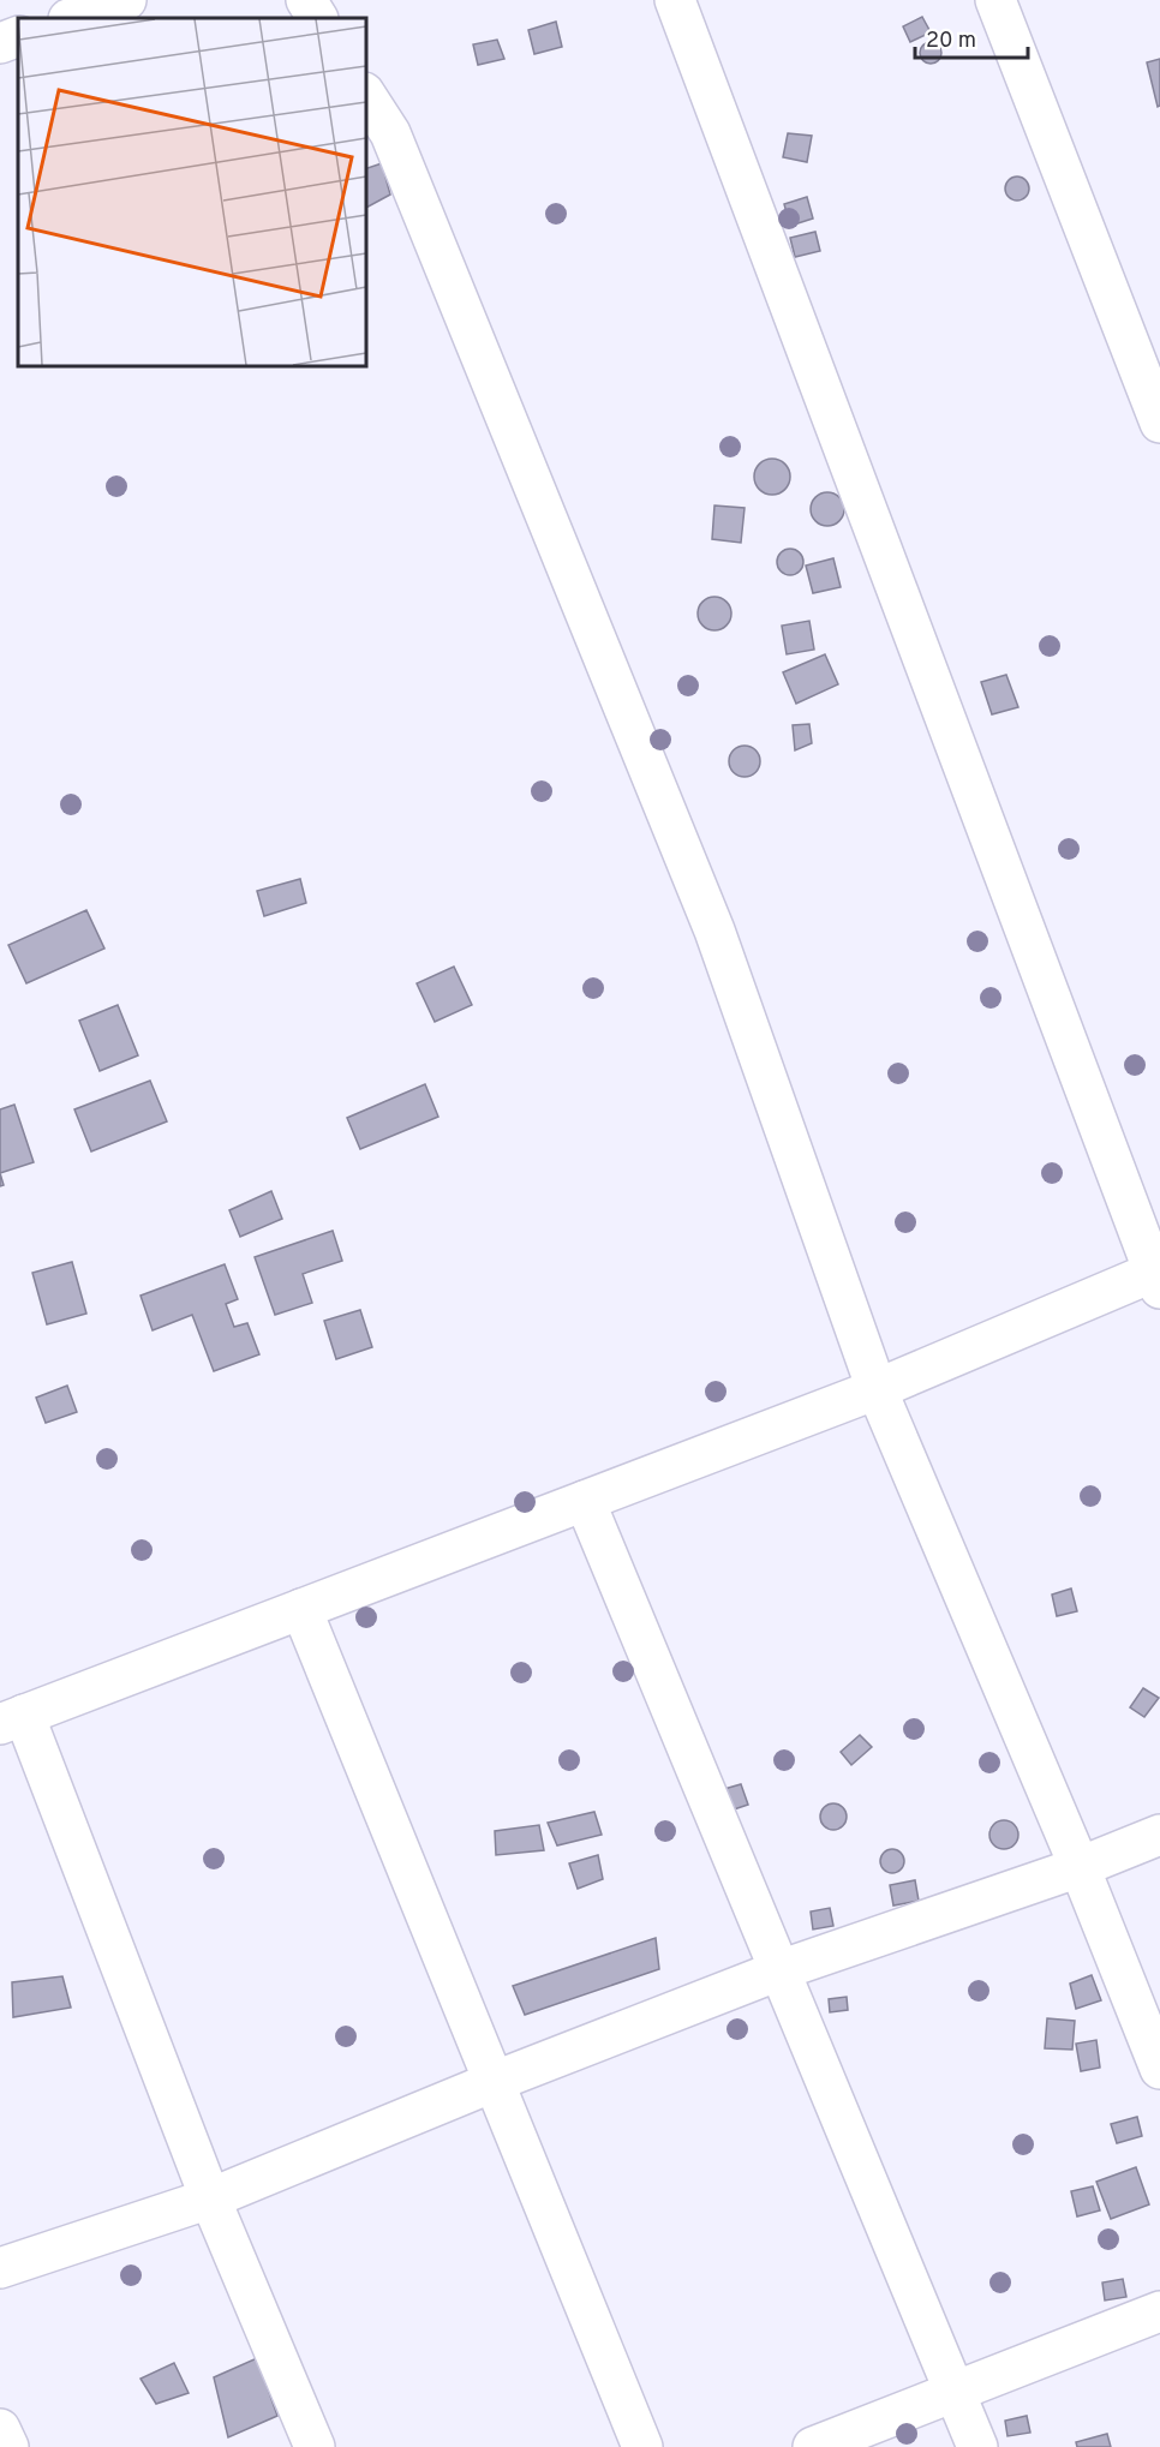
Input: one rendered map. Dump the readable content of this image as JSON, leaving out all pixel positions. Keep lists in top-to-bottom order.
{
  "scale_bar": "20 m"
}
